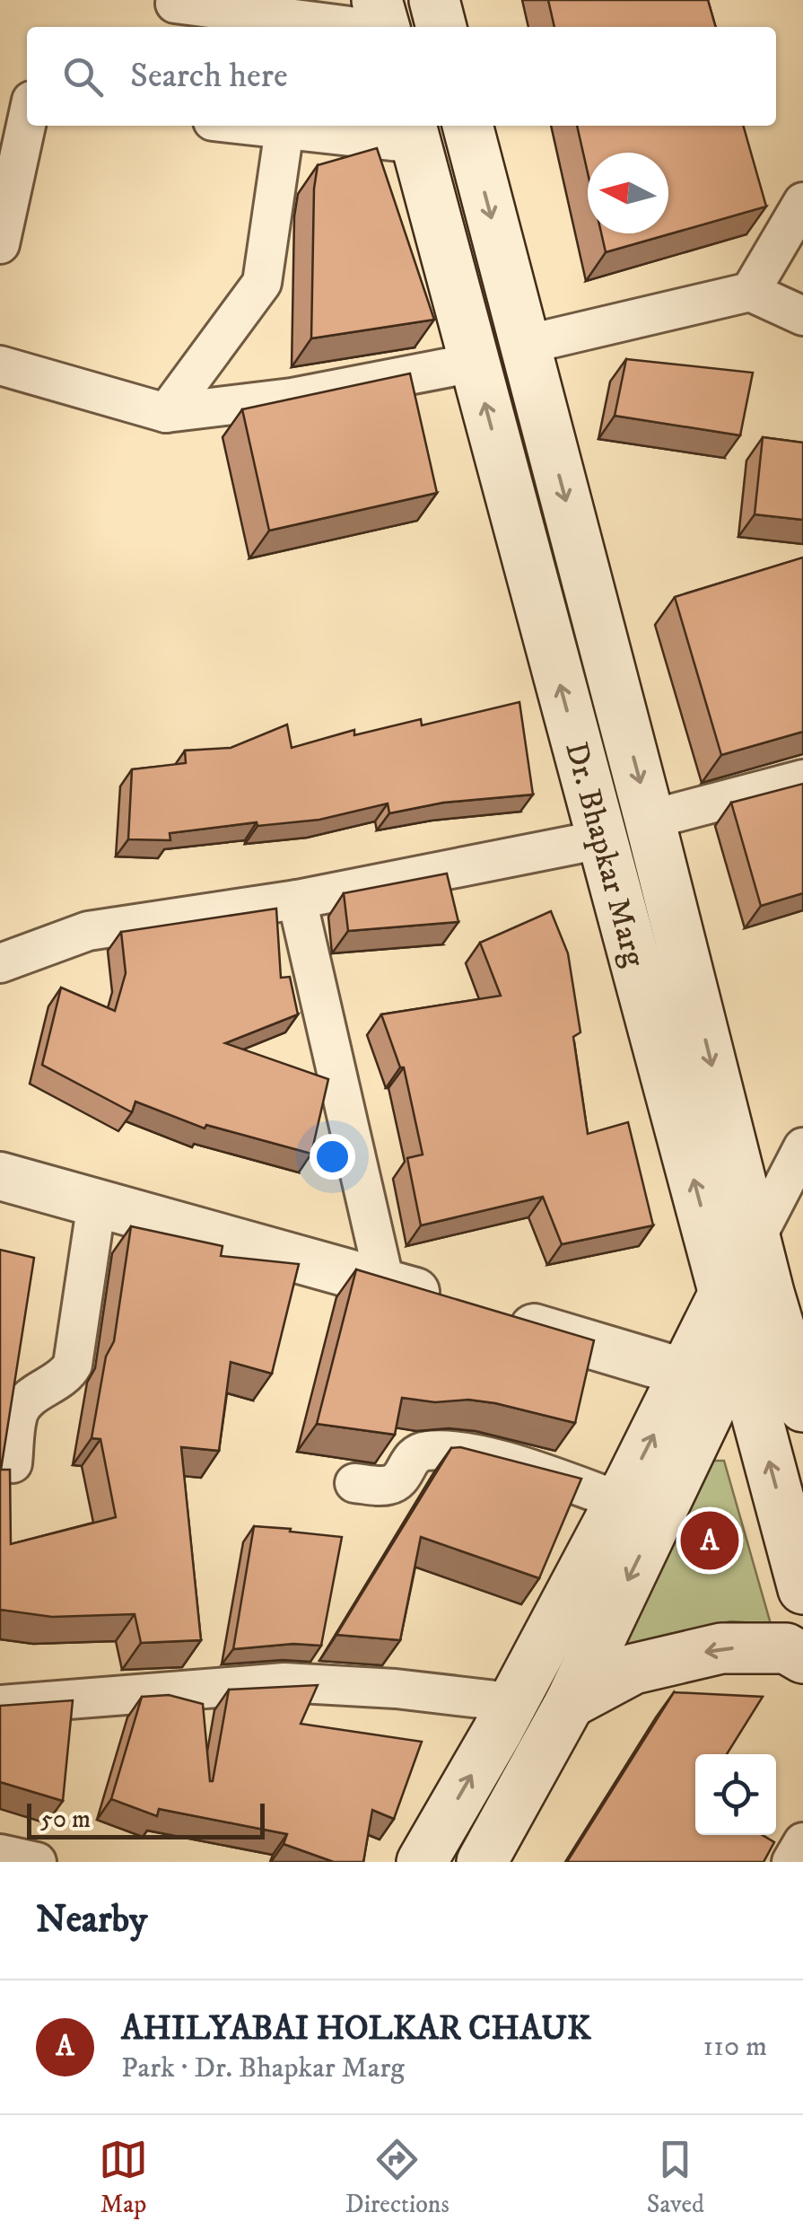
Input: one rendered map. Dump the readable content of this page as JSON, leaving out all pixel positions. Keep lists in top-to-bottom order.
{
  "streets": {
    "main road": ["Dr. Bhapkar Marg"]
  },
  "scale_bar": "50 m",
  "north": "left",
  "page": {
    "search": "Search here",
    "pins": "A",
    "scale": "50 m",
    "heading": "Nearby",
    "list": [
      {
        "mark": "A",
        "name": "AHILYABAI HOLKAR CHAUK",
        "note": "Park · Dr. Bhapkar Marg",
        "value": "110 m"
      }
    ],
    "nav": ["Map", "Directions", "Saved"]
  }
}
